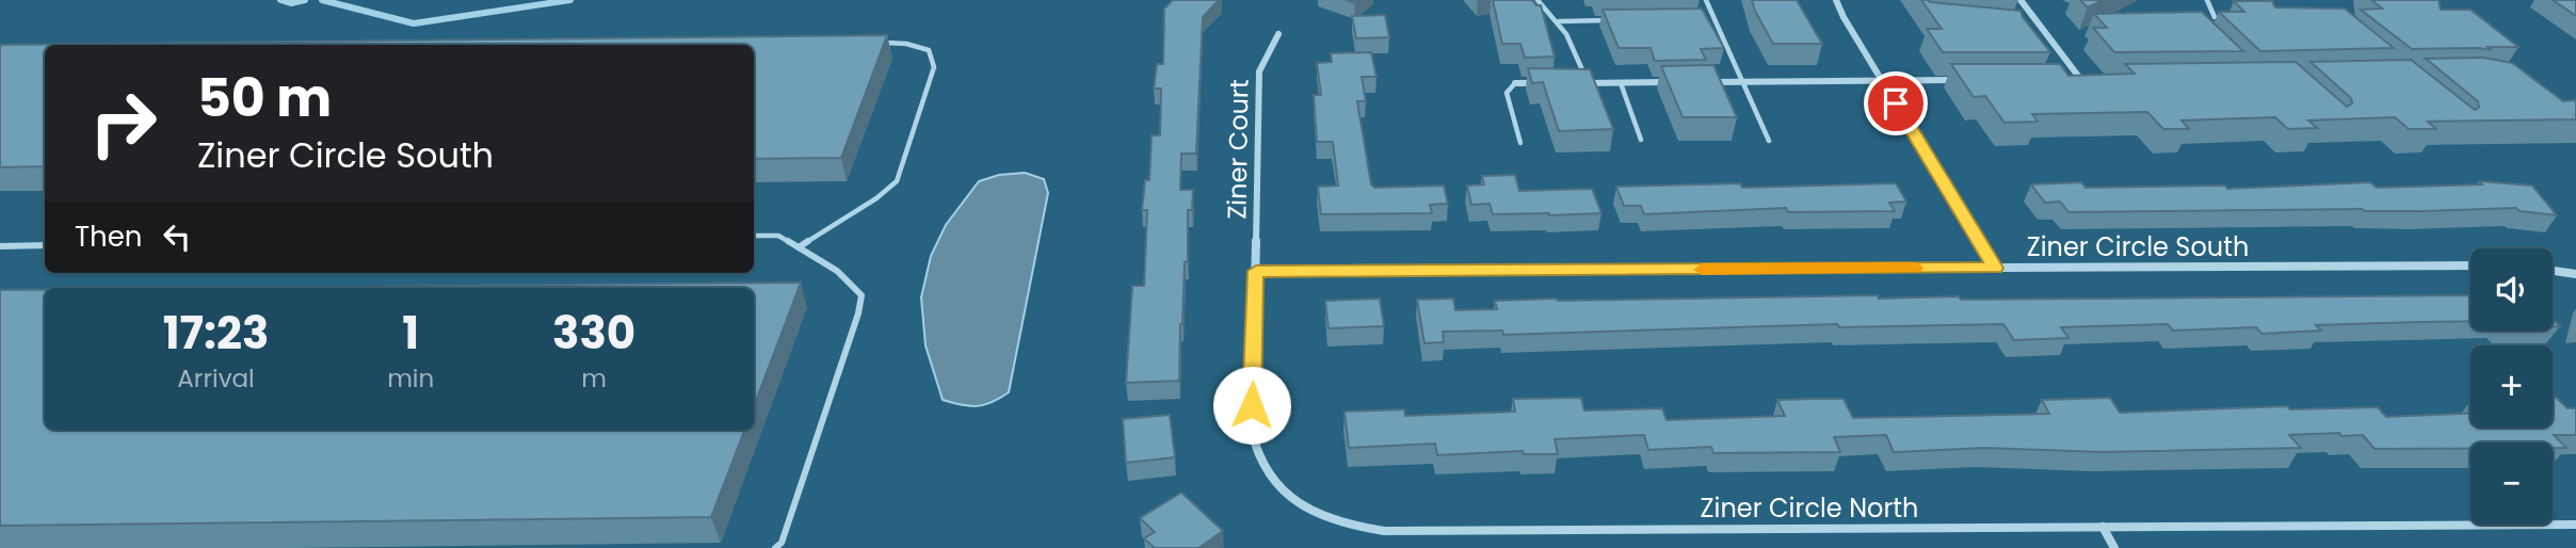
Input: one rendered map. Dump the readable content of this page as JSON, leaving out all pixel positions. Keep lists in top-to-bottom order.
{
  "streets": {
    "street": ["Ziner Court", "Ziner Circle South", "Ziner Circle North"]
  },
  "crossings": [
    ["Ziner Court", "Ziner Circle South"],
    ["Ziner Court", "Ziner Circle North"],
    ["Ziner Circle South", "Ziner Circle North"]
  ],
  "page": {
    "turn": ["50 m", "Ziner Circle South"],
    "then": "Then",
    "map_buttons": ["+", "−"],
    "eta": [
      "17:23",
      "Arrival",
      "1",
      "min",
      "330",
      "m"
    ]
  }
}
